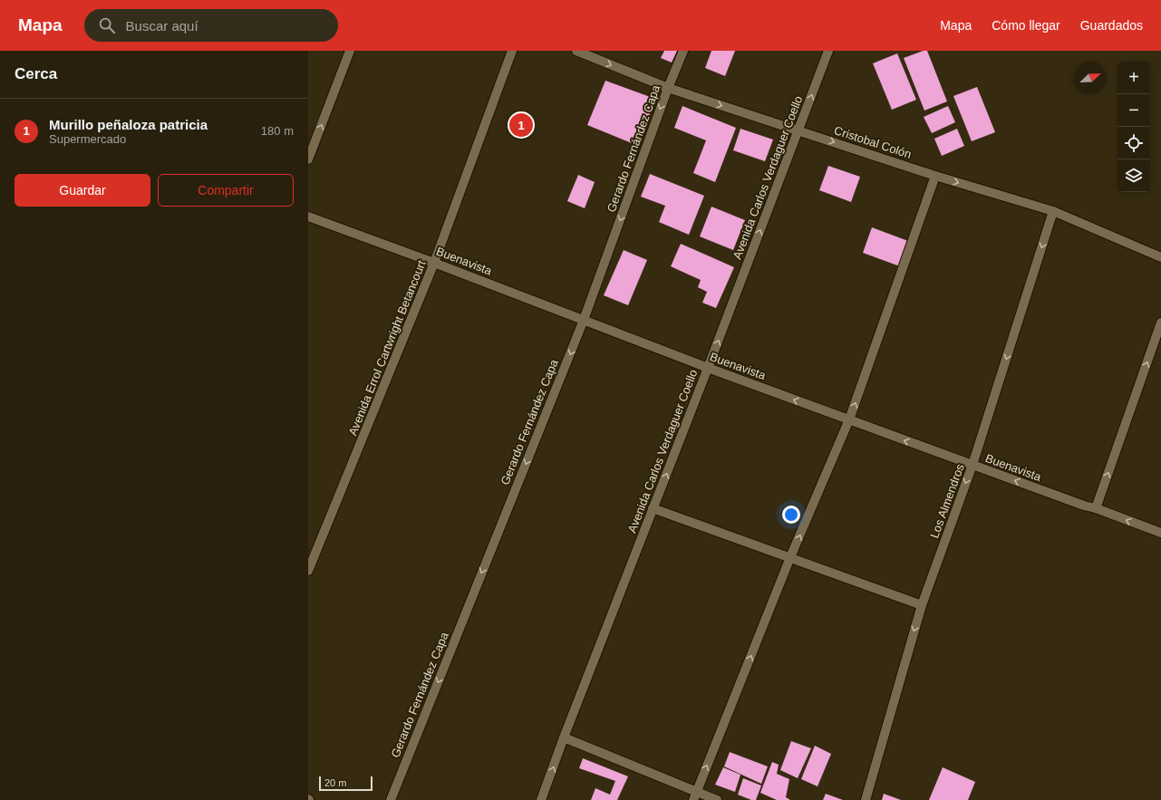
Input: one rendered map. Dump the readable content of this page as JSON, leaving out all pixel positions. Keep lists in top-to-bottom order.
{
  "streets": {
    "street": [
      "Cristobal Colón",
      "Gerardo Fernández Capa",
      "Avenida Carlos Verdaguer Coello",
      "Buenavista",
      "Avenida Errol Cartwright Betancourt",
      "Los Almendros"
    ]
  },
  "crossings": [
    ["Cristobal Colón", "Gerardo Fernández Capa"],
    ["Cristobal Colón", "Avenida Carlos Verdaguer Coello"],
    ["Cristobal Colón", "Los Almendros"],
    ["Gerardo Fernández Capa", "Buenavista"],
    ["Avenida Carlos Verdaguer Coello", "Buenavista"],
    ["Buenavista", "Avenida Errol Cartwright Betancourt"],
    ["Buenavista", "Los Almendros"]
  ],
  "one_way": [
    "Cristobal Colón",
    "Gerardo Fernández Capa",
    "Avenida Carlos Verdaguer Coello",
    "Buenavista",
    "Los Almendros"
  ],
  "scale_bar": "20 m",
  "north": "top right",
  "page": {
    "header": "Mapa",
    "search": "Buscar aquí",
    "nav": ["Mapa", "Cómo llegar", "Guardados"],
    "heading": "Cerca",
    "map_buttons": ["+", "−"],
    "list": [
      {
        "mark": "1",
        "name": "Murillo peñaloza patricia",
        "note": "Supermercado",
        "value": "180 m"
      }
    ],
    "pins": "1",
    "buttons": ["Guardar", "Compartir"],
    "scale": "20 m"
  }
}
